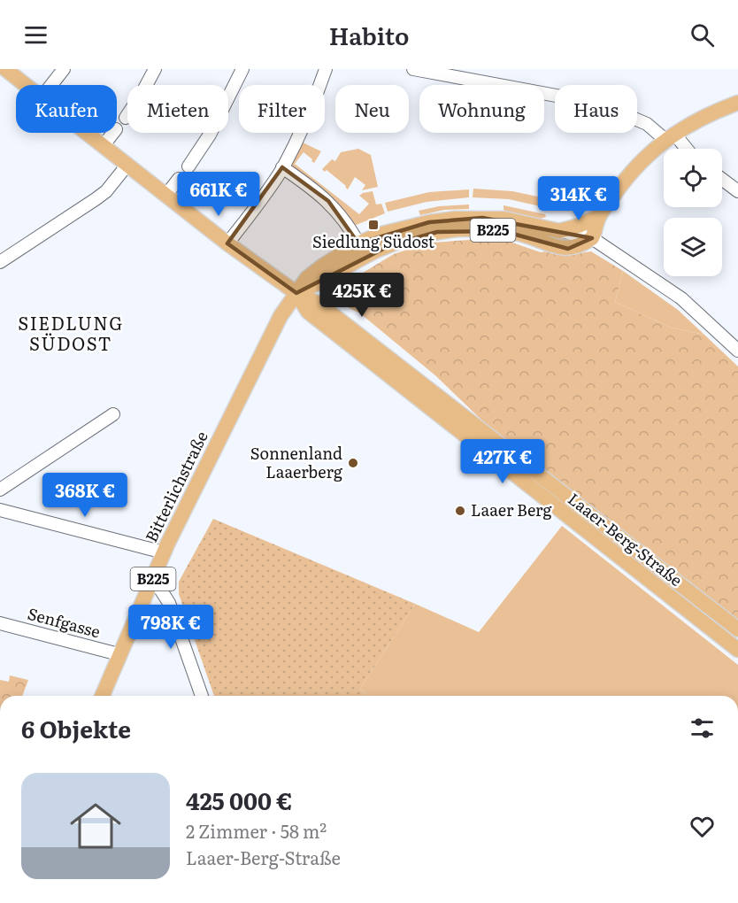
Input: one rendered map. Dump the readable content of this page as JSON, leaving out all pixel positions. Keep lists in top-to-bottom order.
{
  "streets": {
    "main road": ["B225", "Bitterlichstraße", "Laaer-Berg-Straße"],
    "street": ["Senfgasse"]
  },
  "crossings": [
    ["B225", "Bitterlichstraße"],
    ["B225", "Laaer-Berg-Straße"],
    ["Bitterlichstraße", "Laaer-Berg-Straße"],
    ["Bitterlichstraße", "Senfgasse"]
  ],
  "districts": ["SIEDLUNG SÜDOST"],
  "places": {
    "transit": ["Siedlung Südost"],
    "other": ["Sonnenland Laaerberg", "Laaer Berg"]
  },
  "page": {
    "header": "Habito",
    "chip": [
      "Kaufen",
      "Mieten",
      "Filter",
      "Neu",
      "Wohnung",
      "Haus"
    ],
    "price": [
      "661K €",
      "314K €",
      "425K €",
      "427K €",
      "368K €",
      "798K €"
    ],
    "heading": "6 Objekte",
    "list": [
      {
        "name": "425 000 €",
        "note": "2 Zimmer · 58 m² · Laaer-Berg-Straße"
      }
    ]
  }
}
